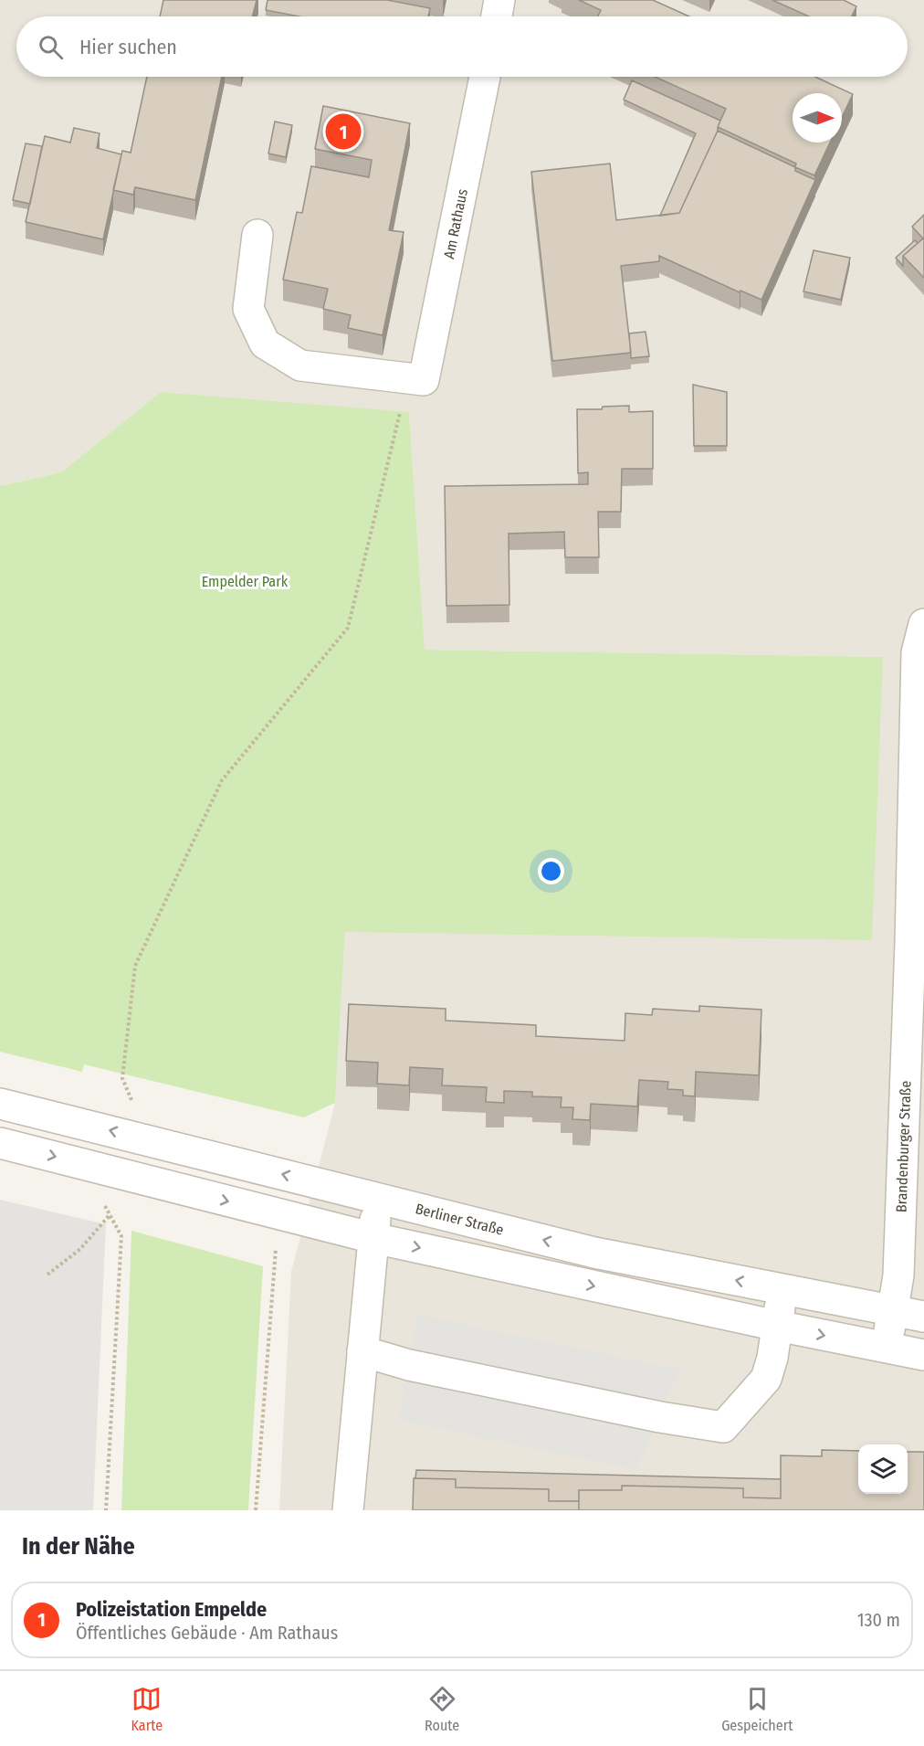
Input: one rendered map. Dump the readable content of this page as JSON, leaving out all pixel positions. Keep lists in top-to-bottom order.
{
  "streets": {
    "street": ["Am Rathaus", "Brandenburger Straße", "Berliner Straße"]
  },
  "crossings": [
    ["Brandenburger Straße", "Berliner Straße"]
  ],
  "parks": ["Empelder Park"],
  "north": "right",
  "page": {
    "search": "Hier suchen",
    "pins": "1",
    "heading": "In der Nähe",
    "list": [
      {
        "mark": "1",
        "name": "Polizeistation Empelde",
        "note": "Öffentliches Gebäude · Am Rathaus",
        "value": "130 m"
      }
    ],
    "nav": ["Karte", "Route", "Gespeichert"]
  }
}
